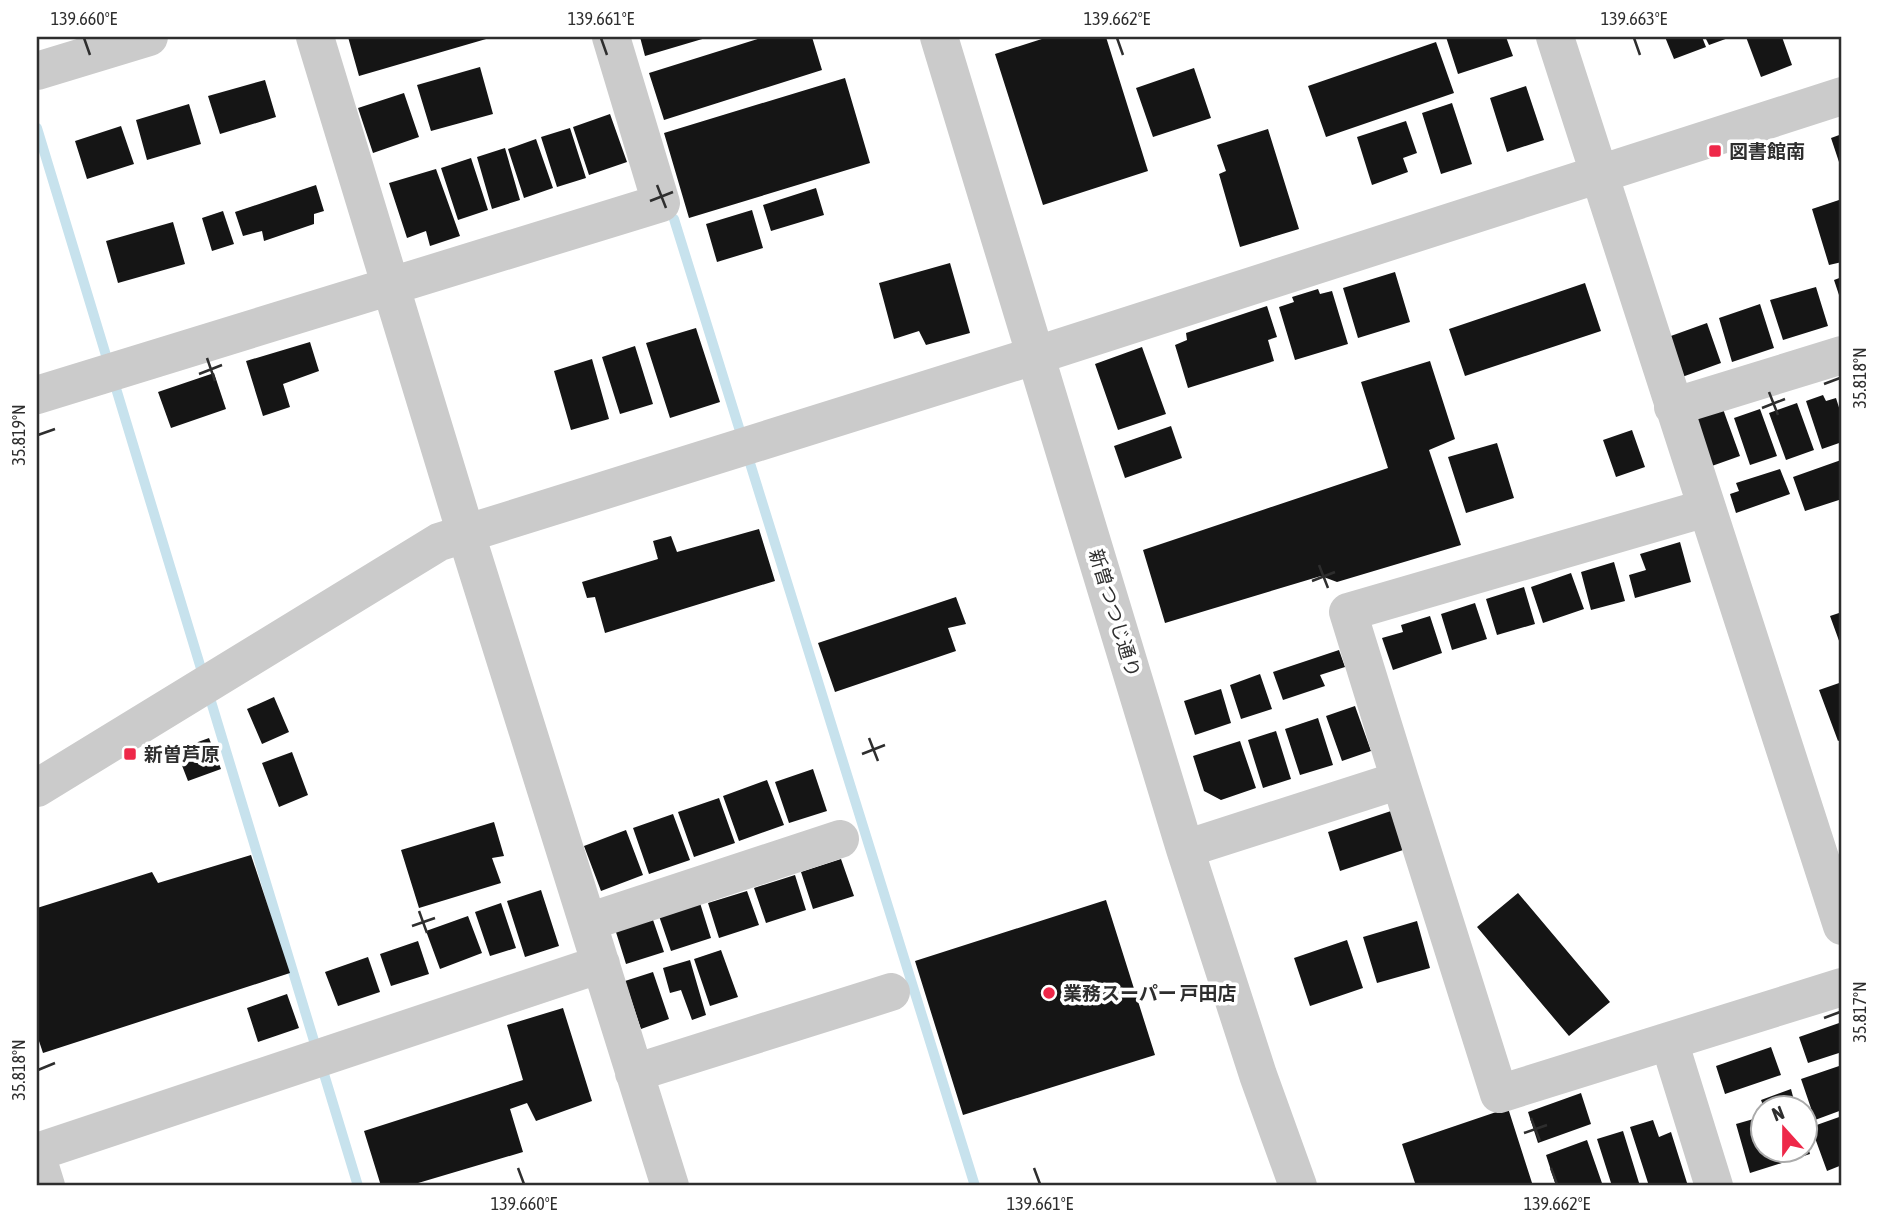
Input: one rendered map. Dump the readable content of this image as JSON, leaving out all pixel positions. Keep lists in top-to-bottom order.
{
  "streets": {
    "street": ["新曽つつじ通り"]
  },
  "places": {
    "transit": ["図書館南", "新曽芦原"],
    "other": ["業務スーパー 戸田店"]
  },
  "north": "top",
  "coordinates": [
    "139.660°E",
    "139.661°E",
    "139.662°E",
    "139.663°E",
    "35.818°N",
    "35.819°N",
    "35.817°N"
  ]
}
